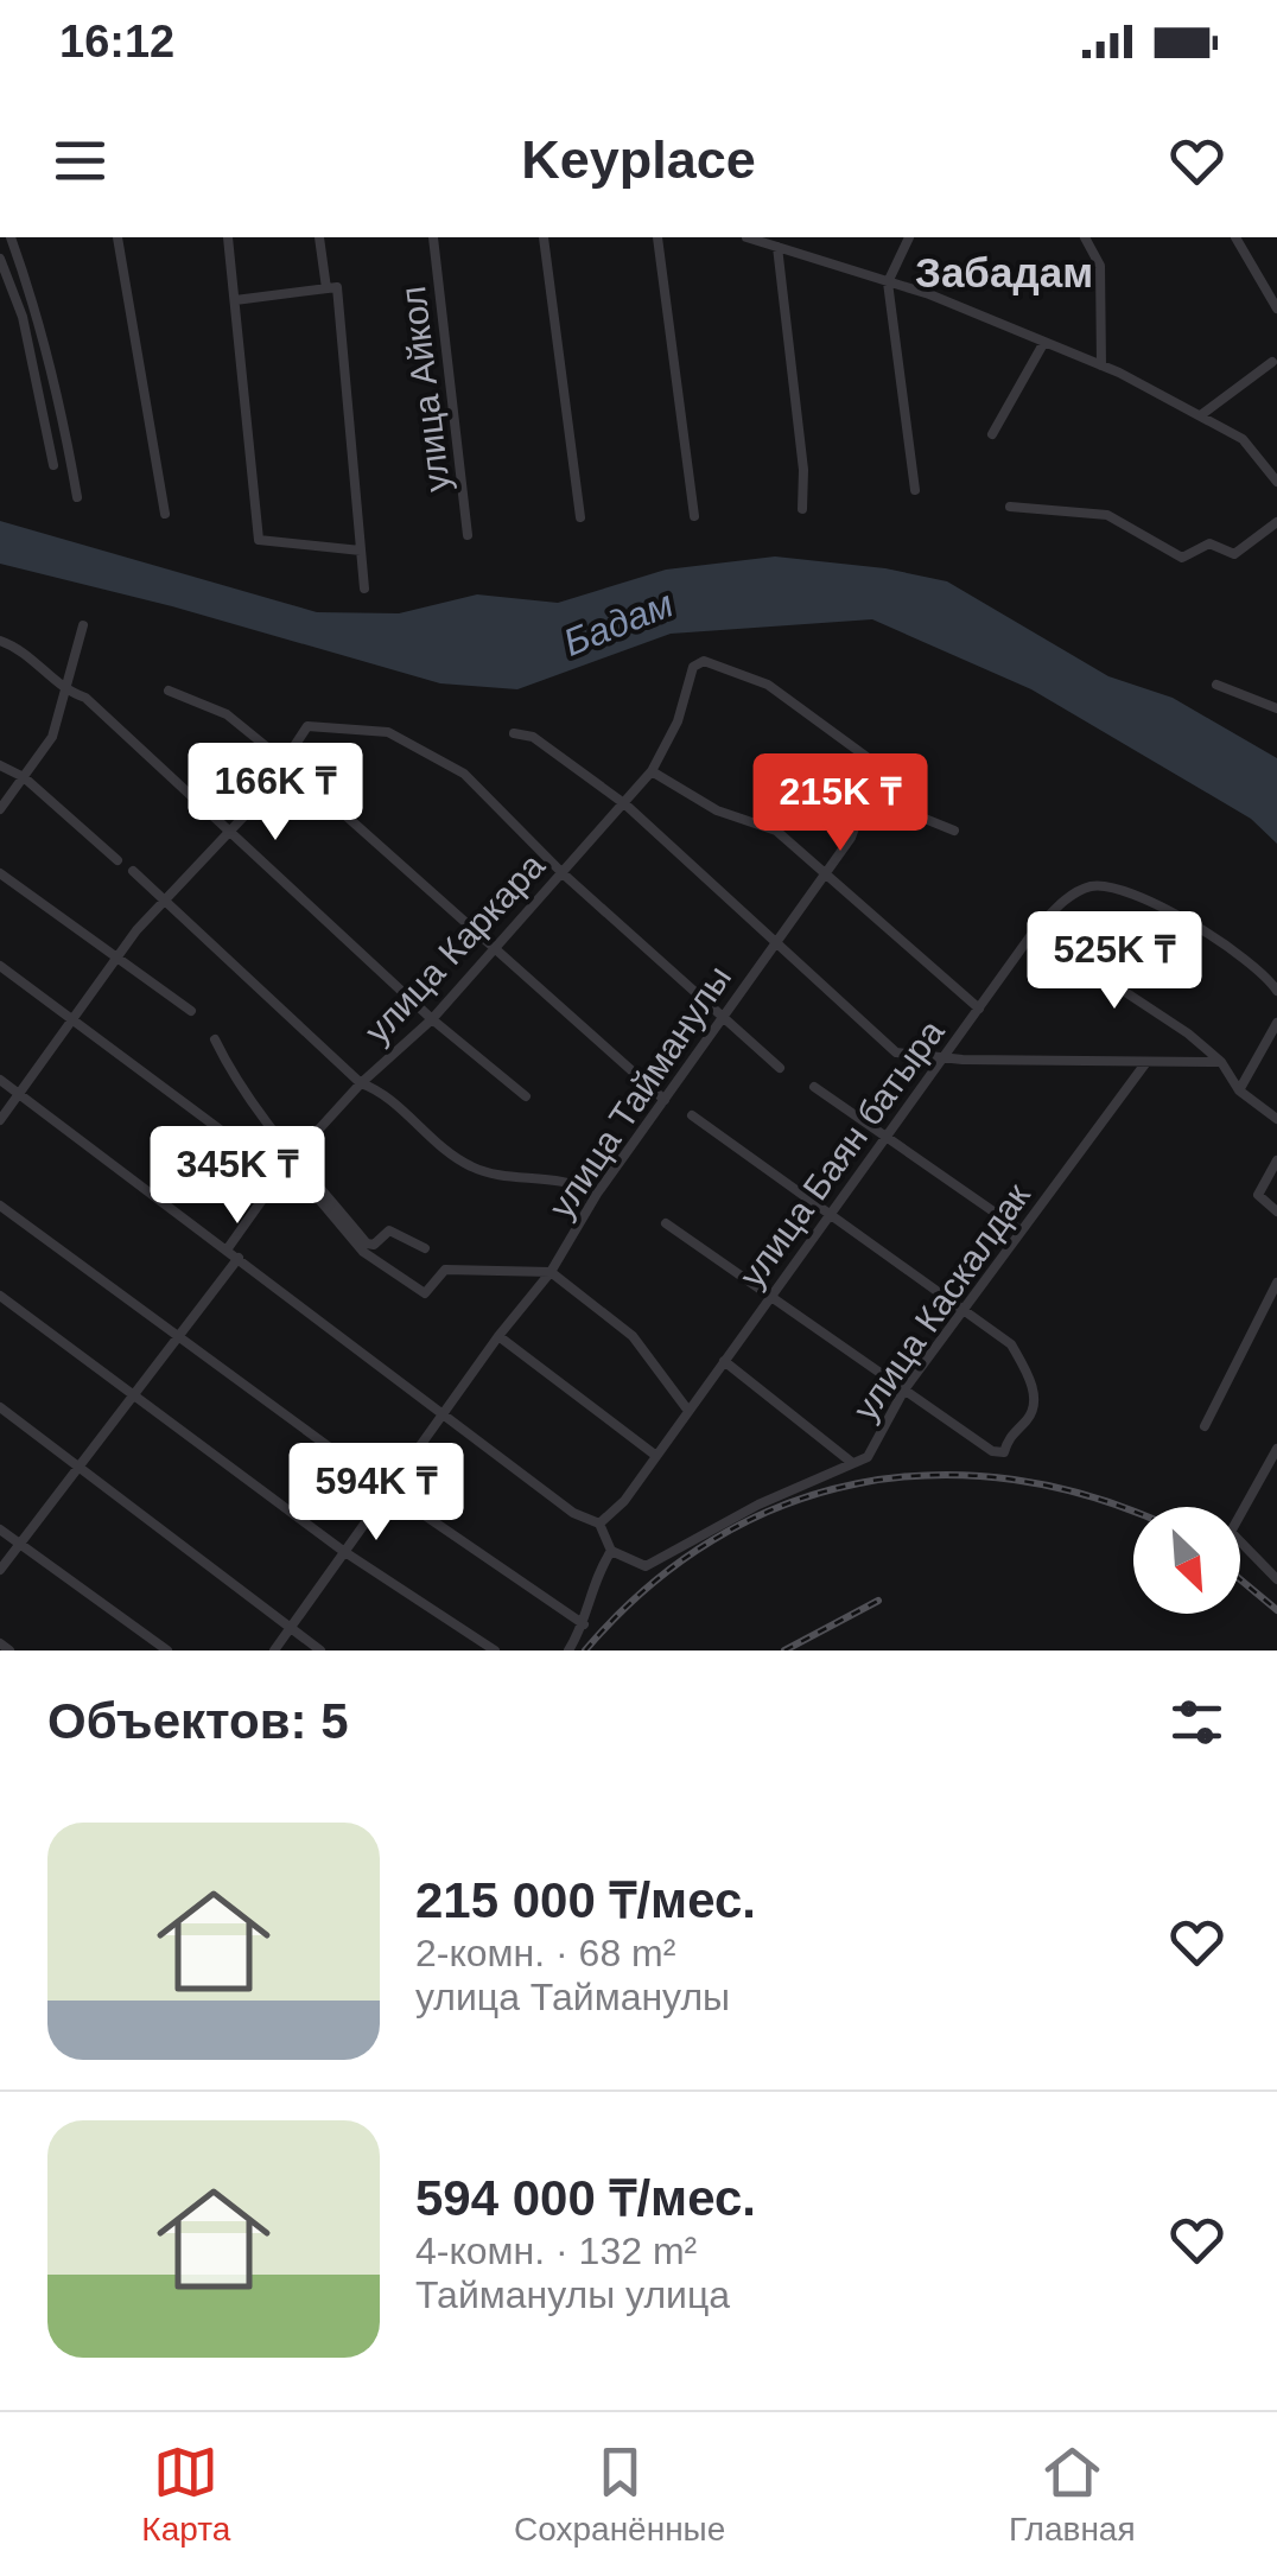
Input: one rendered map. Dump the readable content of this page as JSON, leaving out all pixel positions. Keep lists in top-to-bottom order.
{
  "streets": {
    "street": [
      "улица Айкол",
      "улица Каркара",
      "улица Тайманулы",
      "улица Баян батыра",
      "улица Каскалдак"
    ]
  },
  "crossings": [
    ["улица Каркара", "улица Тайманулы"]
  ],
  "districts": ["Забадам"],
  "water": ["Бадам"],
  "north": "bottom right",
  "page": {
    "status": "16:12",
    "header": "Keyplace",
    "price": [
      "166K ₸",
      "215K ₸",
      "525K ₸",
      "345K ₸",
      "594K ₸"
    ],
    "heading": "Объектов: 5",
    "list": [
      {
        "name": "215 000 ₸/мес.",
        "note": "2-комн. · 68 m² · улица Тайманулы"
      },
      {
        "name": "594 000 ₸/мес.",
        "note": "4-комн. · 132 m² · Тайманулы улица"
      }
    ],
    "tabs": ["Карта", "Сохранённые", "Главная"]
  }
}
